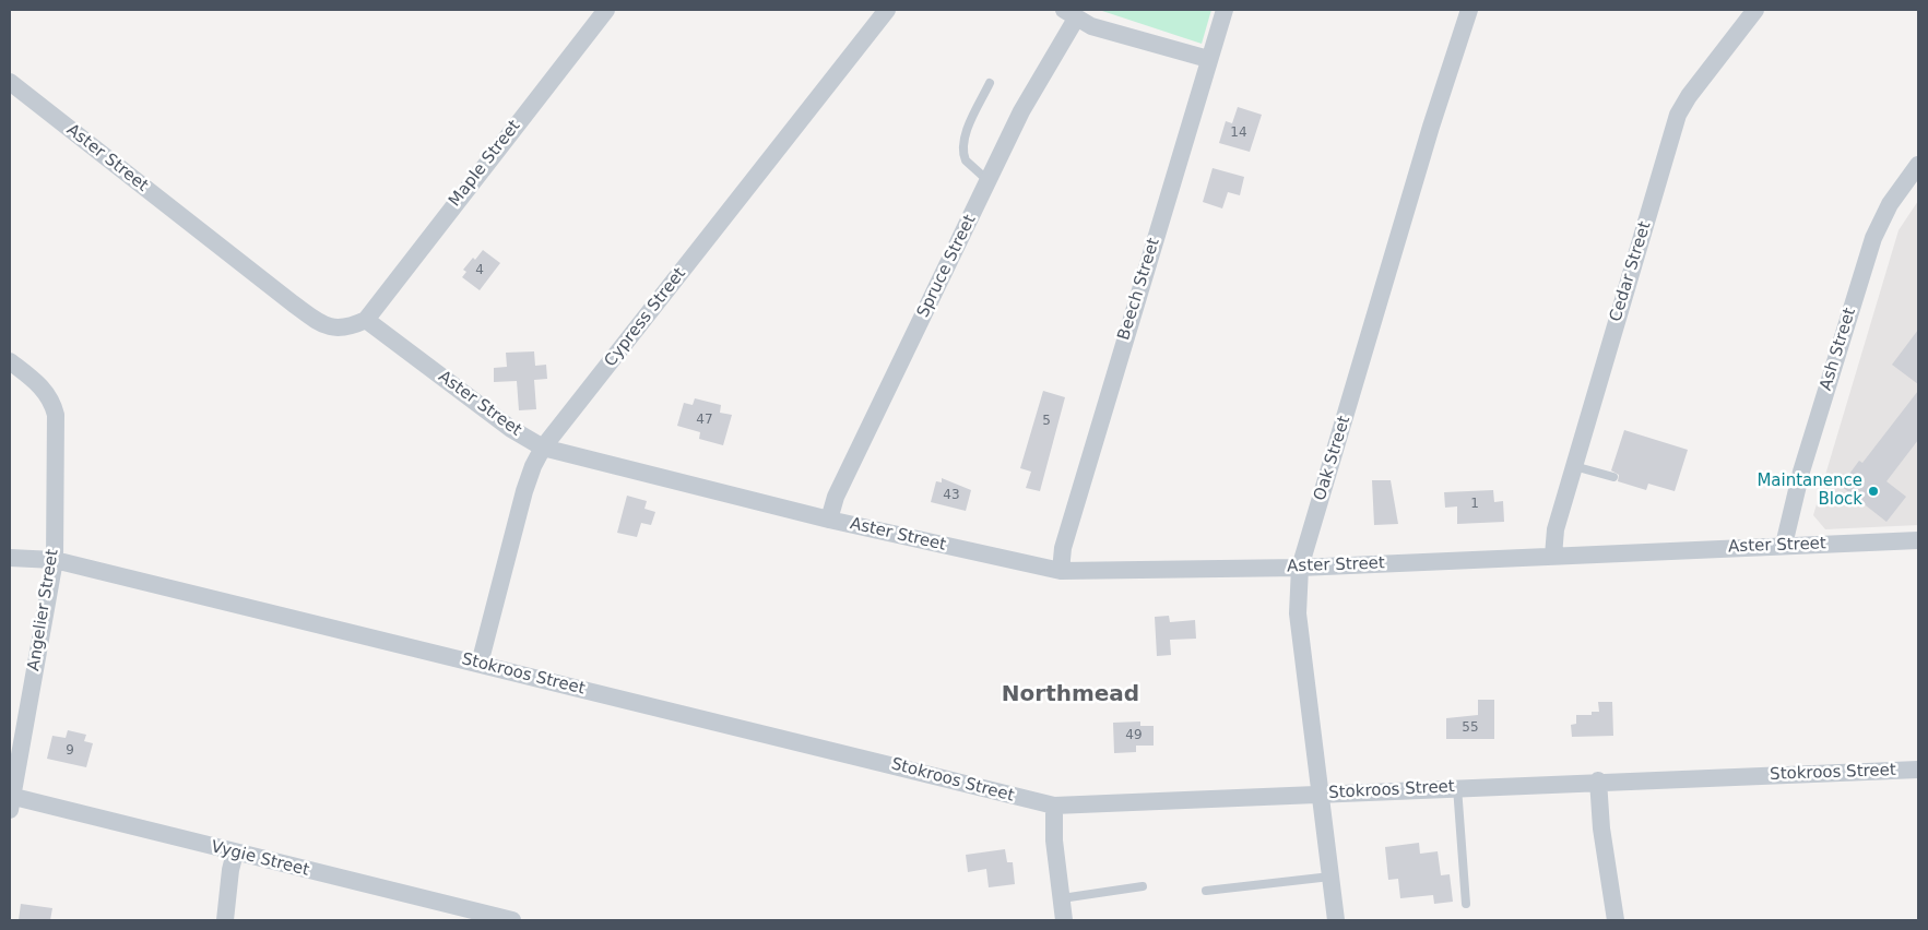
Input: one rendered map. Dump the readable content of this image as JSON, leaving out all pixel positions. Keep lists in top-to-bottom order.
{
  "streets": {
    "street": [
      "Aster Street",
      "Maple Street",
      "Spruce Street",
      "Cedar Street",
      "Beech Street",
      "Cypress Street",
      "Ash Street",
      "Oak Street",
      "Angelier Street",
      "Stokroos Street",
      "Vygie Street"
    ]
  },
  "crossings": [
    ["Aster Street", "Maple Street"],
    ["Aster Street", "Spruce Street"],
    ["Aster Street", "Cedar Street"],
    ["Aster Street", "Beech Street"],
    ["Aster Street", "Cypress Street"],
    ["Aster Street", "Ash Street"],
    ["Aster Street", "Oak Street"],
    ["Cypress Street", "Stokroos Street"],
    ["Oak Street", "Stokroos Street"],
    ["Angelier Street", "Stokroos Street"],
    ["Angelier Street", "Vygie Street"]
  ],
  "districts": ["Northmead"],
  "places": ["Maintanence Block"],
  "house_numbers": [
    "14",
    "4",
    "47",
    "5",
    "43",
    "1",
    "55",
    "49",
    "9"
  ]
}
